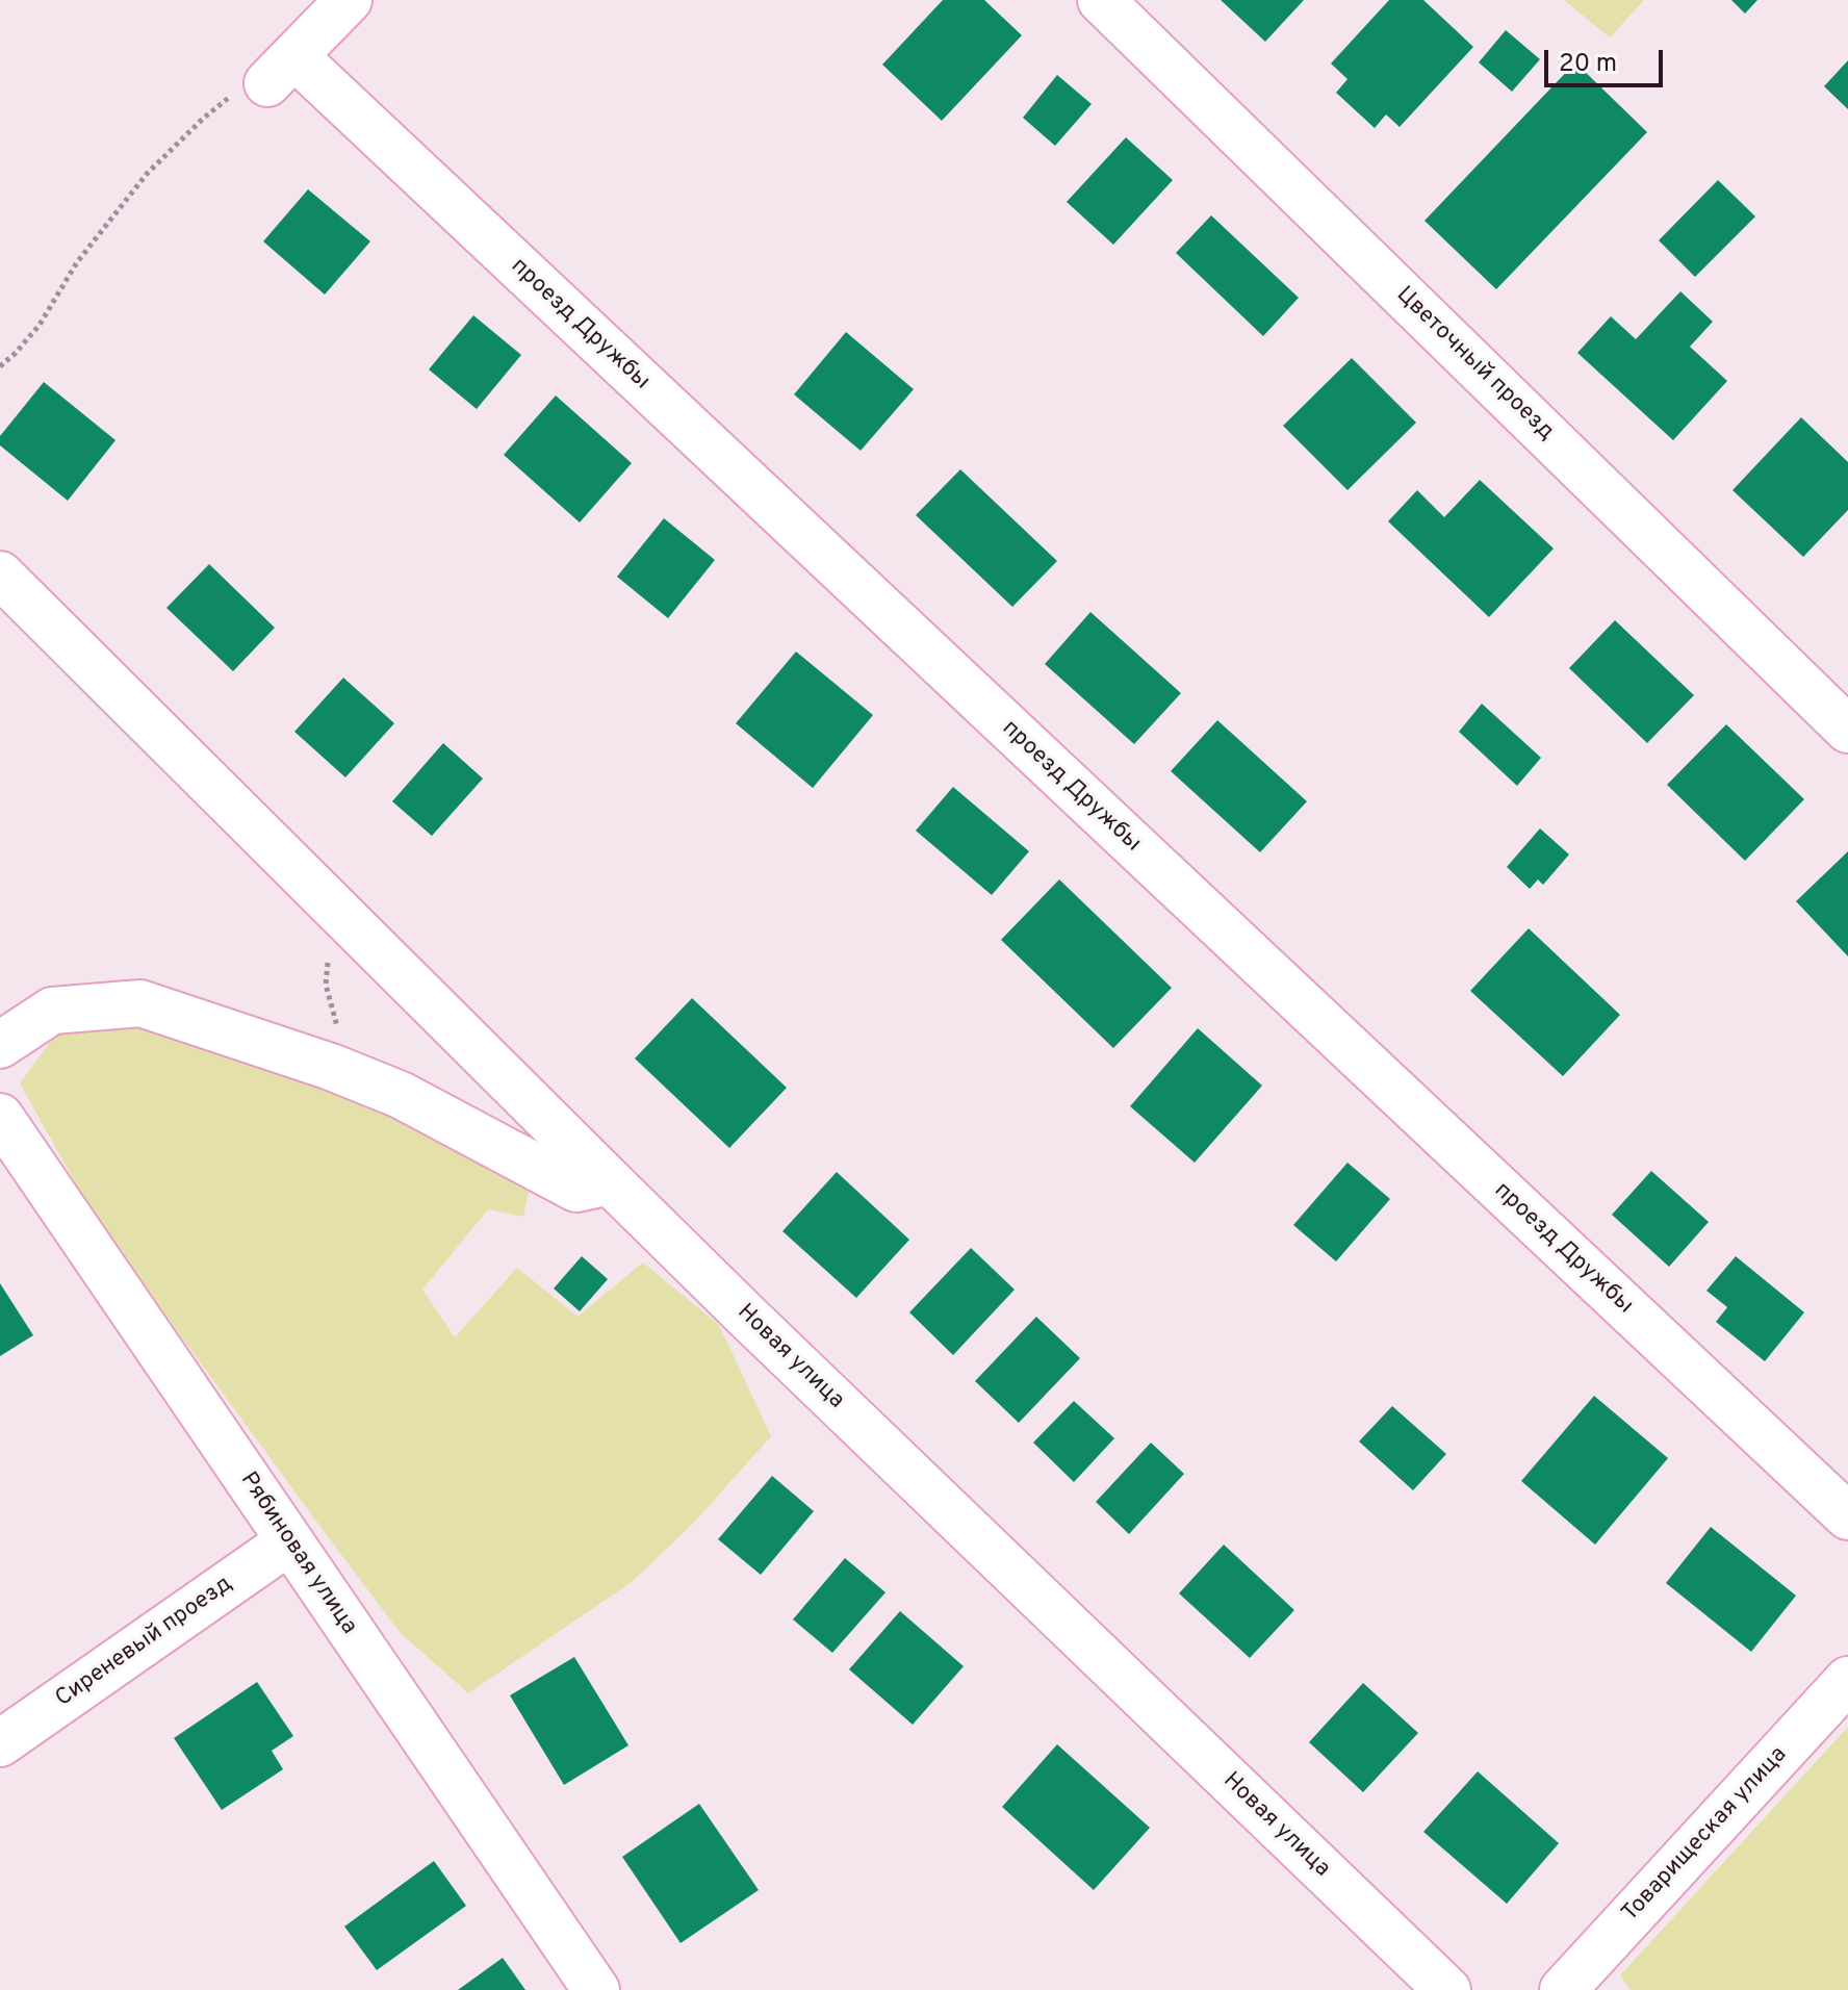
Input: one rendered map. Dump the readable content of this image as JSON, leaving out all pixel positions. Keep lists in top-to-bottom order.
{
  "streets": {
    "street": [
      "проезд Дружбы",
      "Цветочный проезд",
      "Новая улица",
      "Рябиновая улица",
      "Сиреневый проезд",
      "Товарищеская улица"
    ]
  },
  "crossings": [
    ["Рябиновая улица", "Сиреневый проезд"]
  ],
  "scale_bar": "20 m"
}
